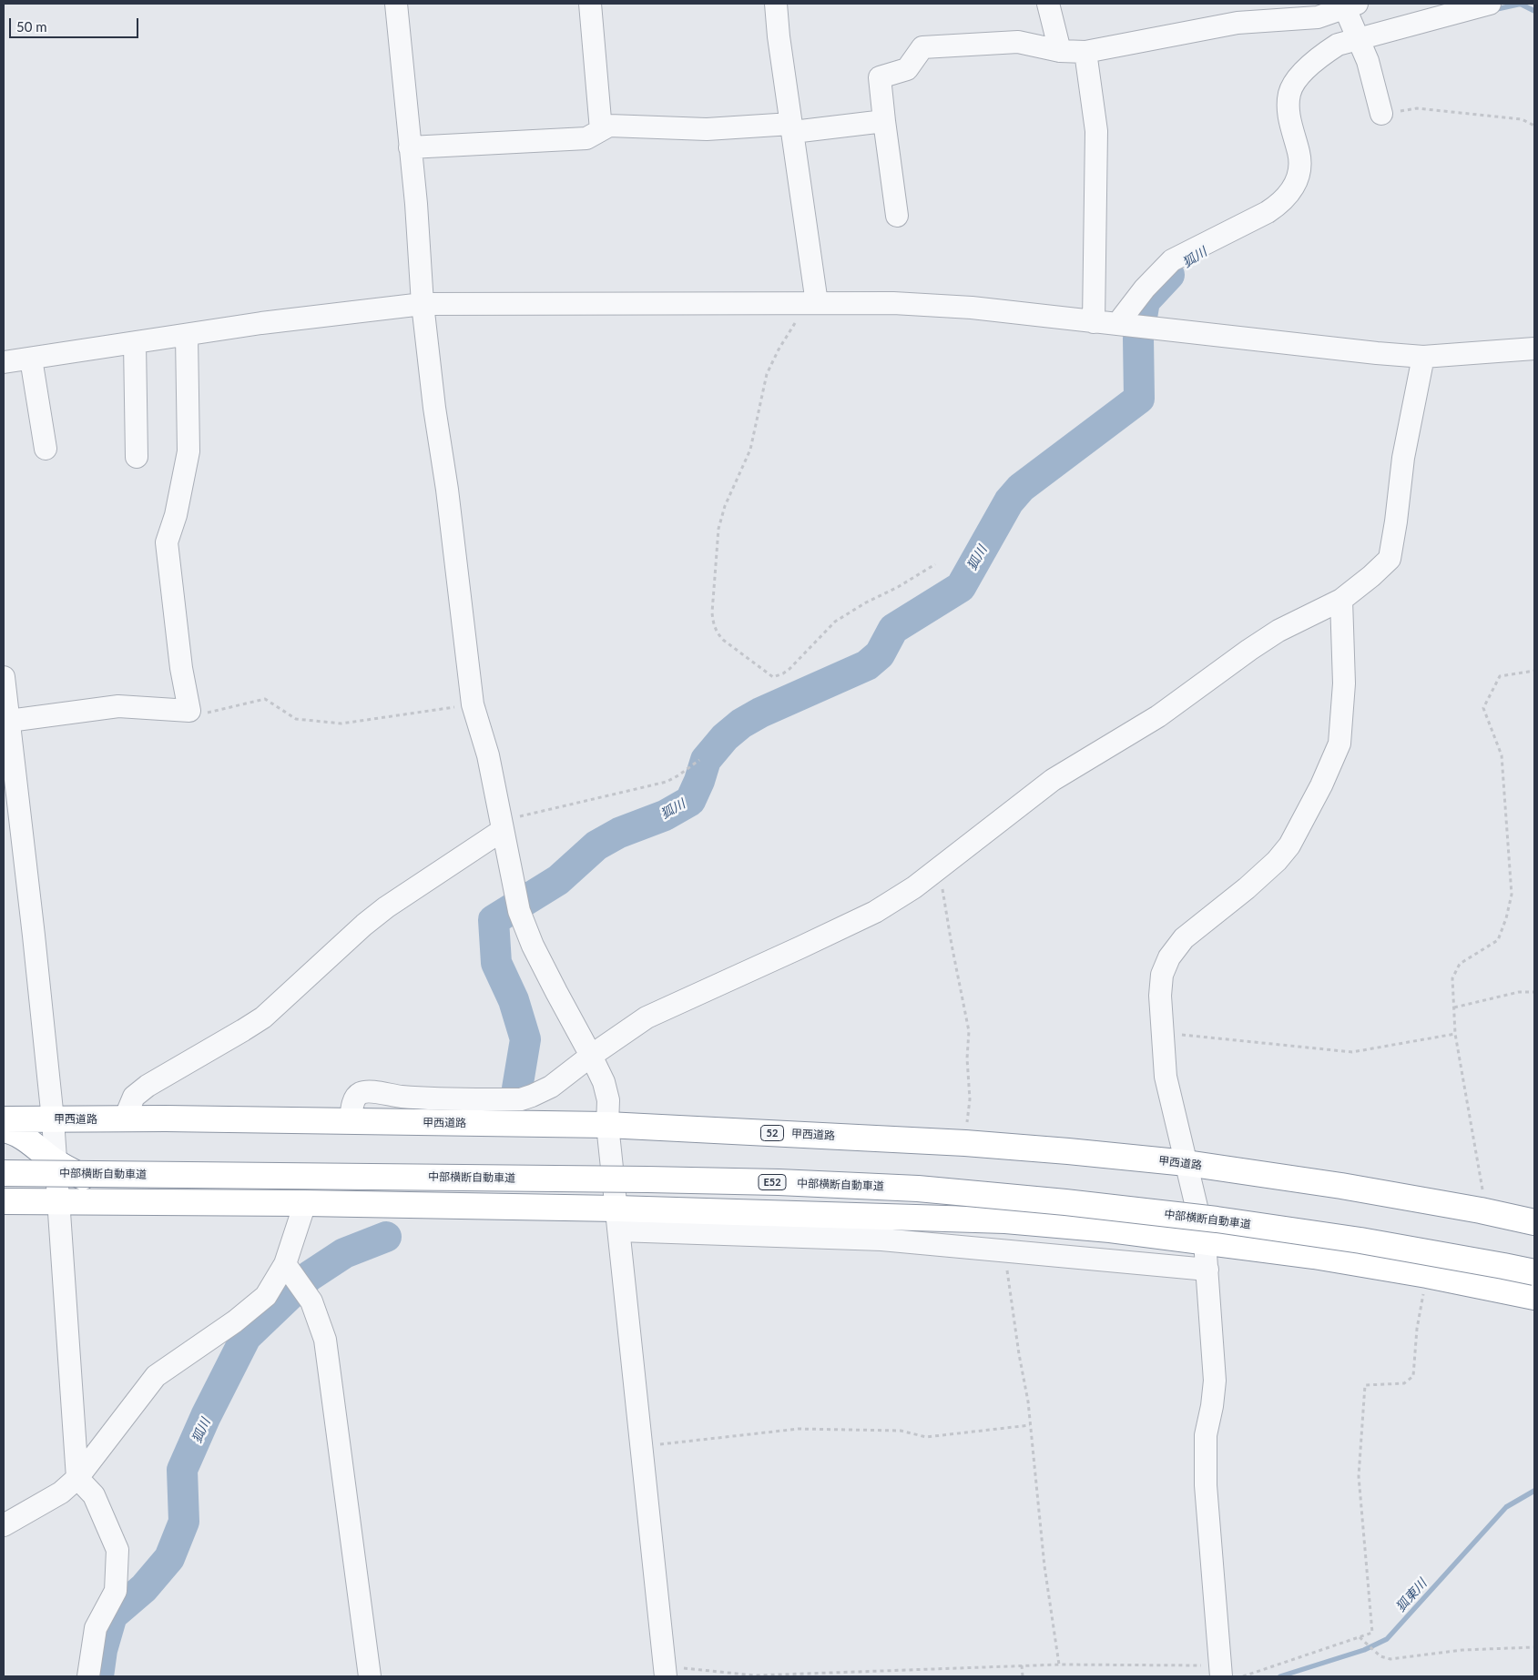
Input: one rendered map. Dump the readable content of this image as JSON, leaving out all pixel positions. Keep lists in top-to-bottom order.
{
  "streets": {
    "highway": [
      "甲西道路",
      "52",
      "中部横断自動車道",
      "E52"
    ]
  },
  "water": ["狐川", "狐東川"],
  "scale_bar": "50 m"
}
